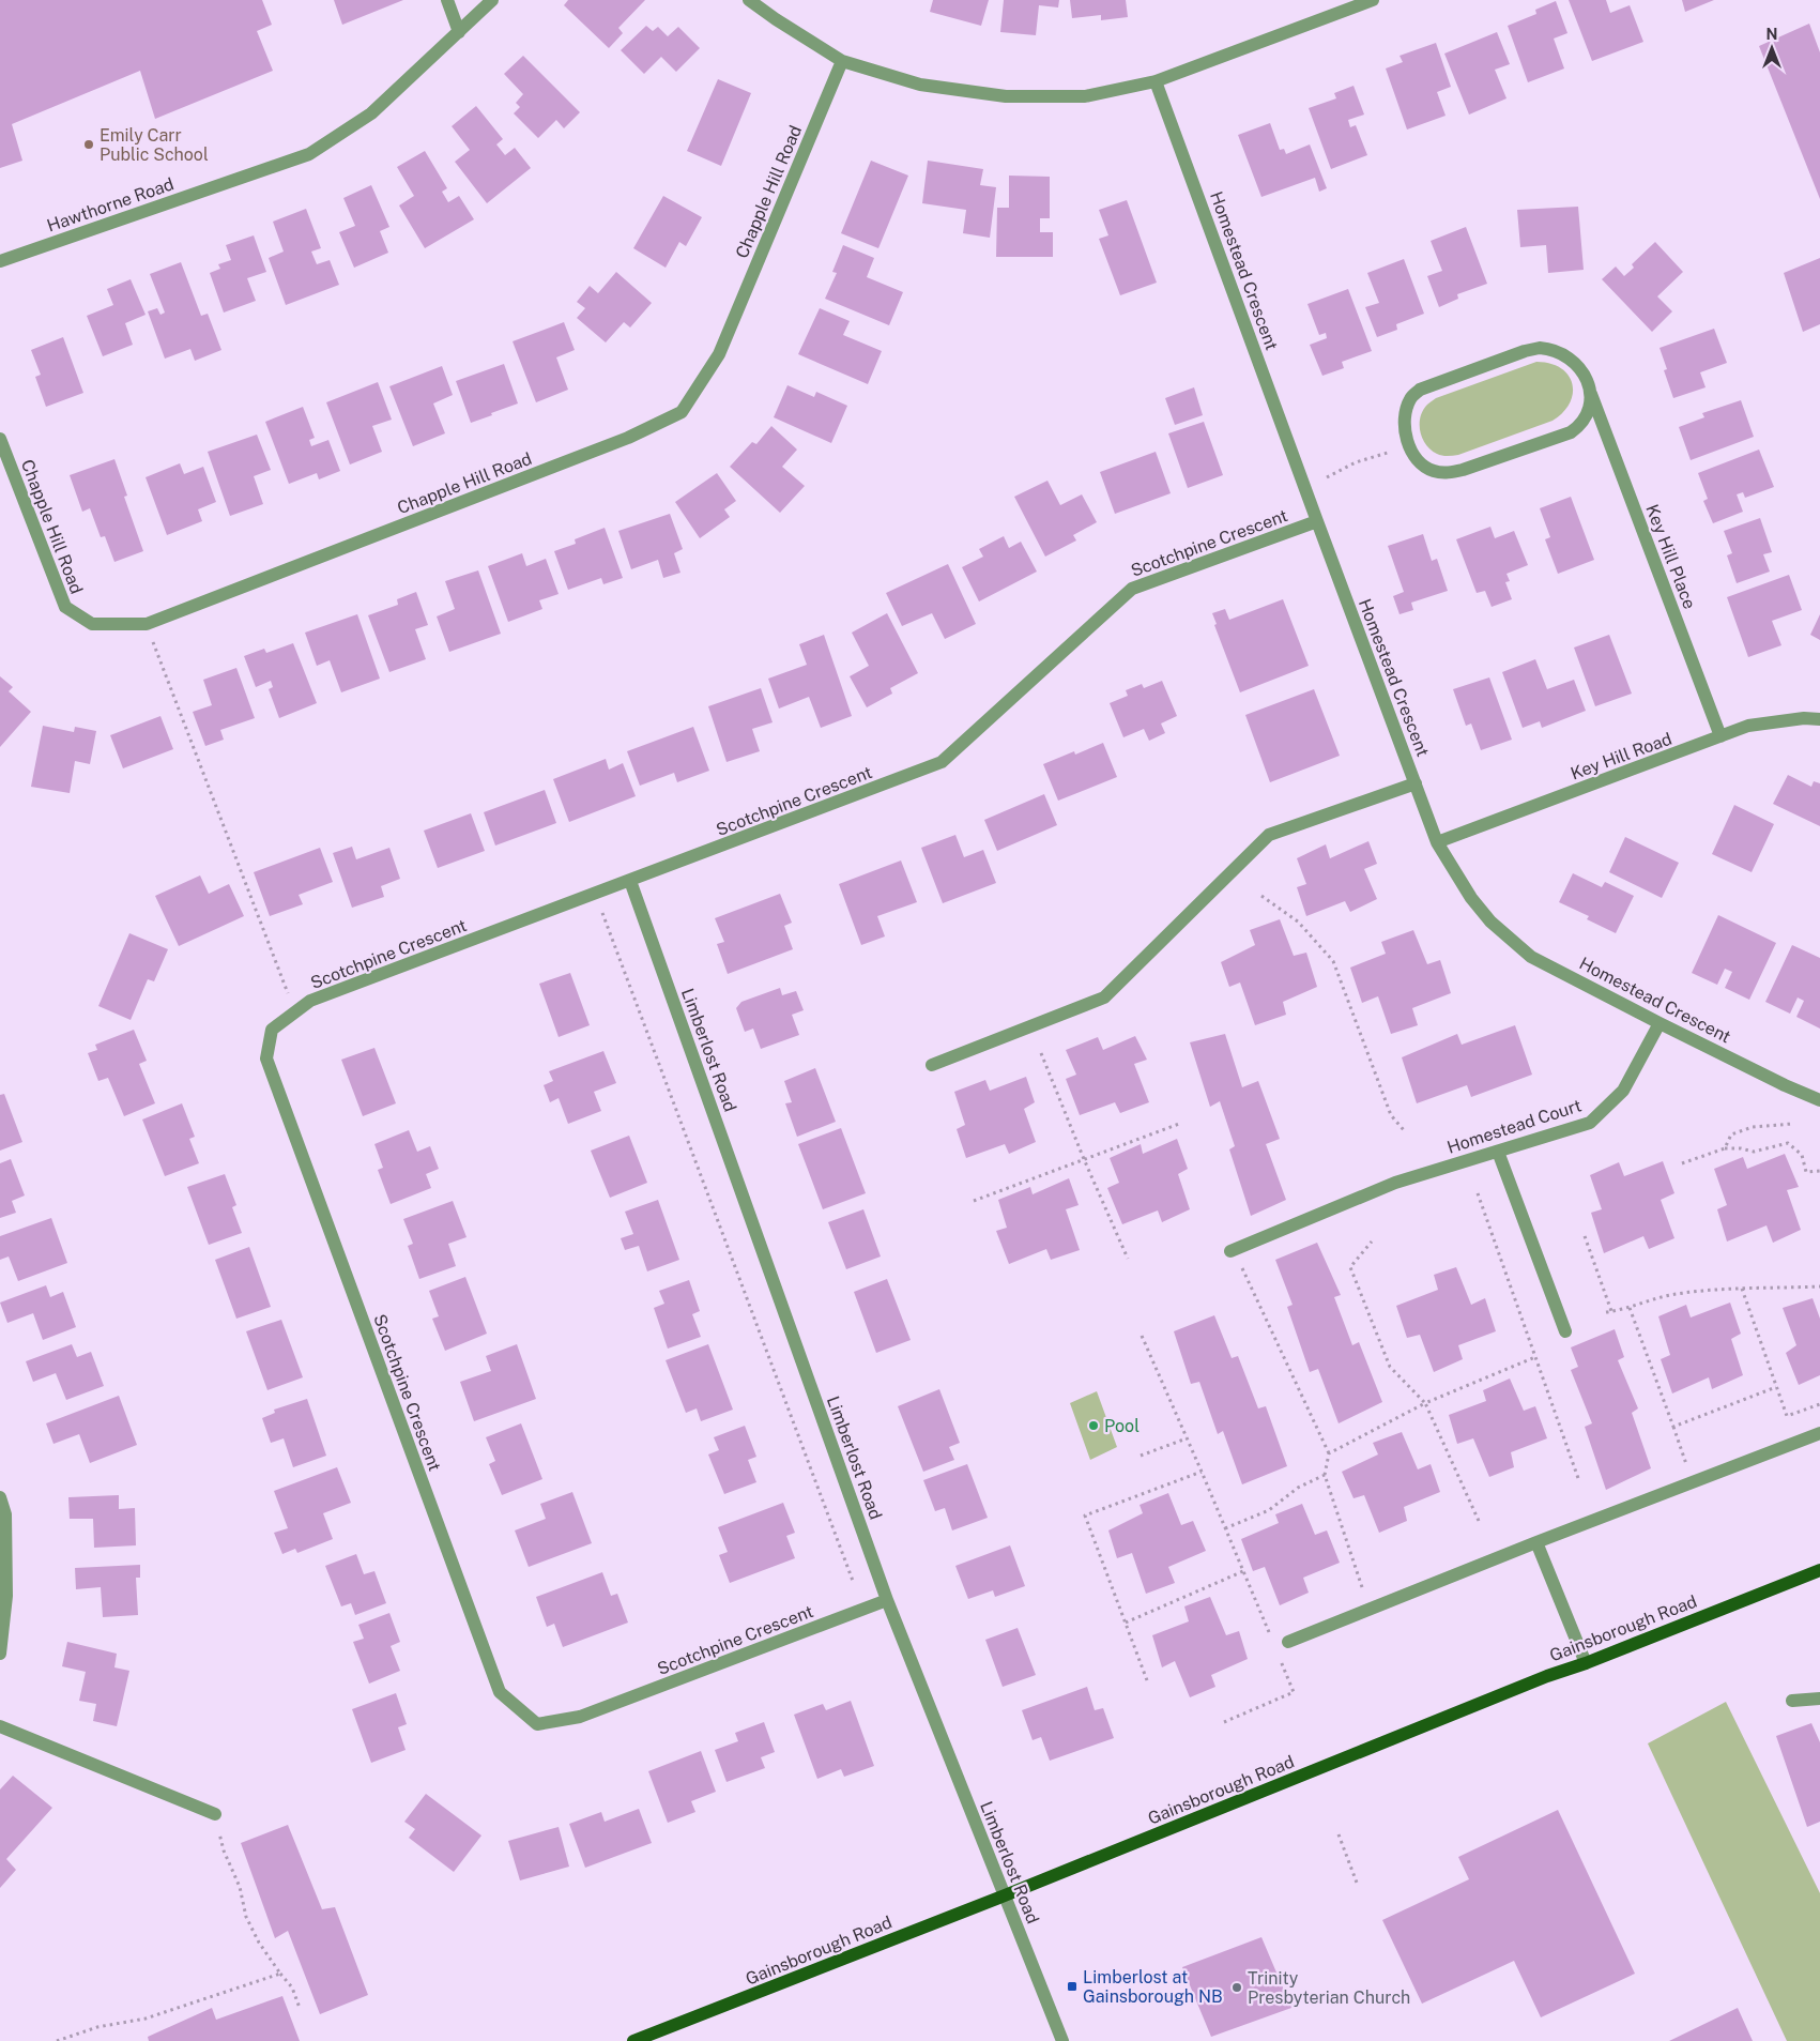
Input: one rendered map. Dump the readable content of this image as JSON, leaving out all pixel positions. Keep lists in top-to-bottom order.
{
  "streets": {
    "main road": ["Gainsborough Road"],
    "street": [
      "Chapple Hill Road",
      "Hawthorne Road",
      "Homestead Crescent",
      "Scotchpine Crescent",
      "Key Hill Place",
      "Key Hill Road",
      "Limberlost Road",
      "Homestead Court"
    ]
  },
  "crossings": [
    ["Homestead Crescent", "Scotchpine Crescent"],
    ["Homestead Crescent", "Key Hill Road"],
    ["Homestead Crescent", "Homestead Court"],
    ["Scotchpine Crescent", "Limberlost Road"],
    ["Key Hill Place", "Key Hill Road"],
    ["Limberlost Road", "Gainsborough Road"]
  ],
  "places": {
    "other": ["Emily Carr Public School", "Pool", "Trinity Presbyterian Church"],
    "transit": ["Limberlost at Gainsborough NB"]
  },
  "north": "top"
}
